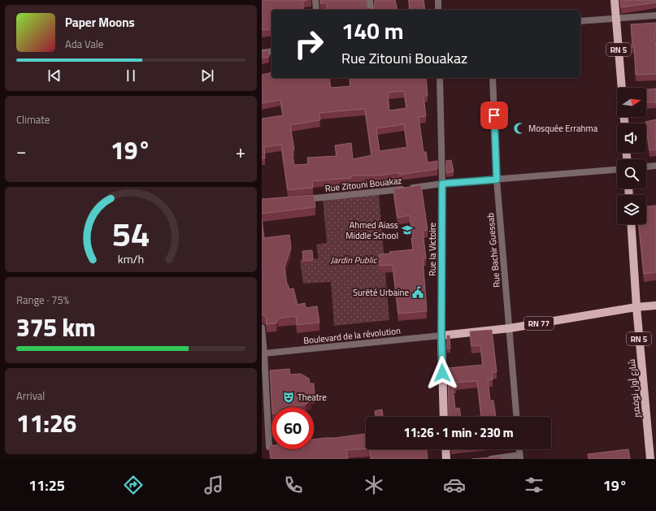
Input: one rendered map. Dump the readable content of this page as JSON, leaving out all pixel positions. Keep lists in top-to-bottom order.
{
  "streets": {
    "main road": [
      "RN 5",
      "Rue la Victoire",
      "RN 77",
      "شارع أول نوفمبر"
    ],
    "street": ["Rue Zitouni Bouakaz", "Rue Bachir Guessab", "Boulevard de la révolution"]
  },
  "crossings": [
    ["Rue Zitouni Bouakaz", "Rue la Victoire"],
    ["Rue Zitouni Bouakaz", "Rue Bachir Guessab"],
    ["Rue la Victoire", "RN 77"],
    ["Rue la Victoire", "Boulevard de la révolution"],
    ["Rue Bachir Guessab", "RN 77"],
    ["RN 77", "Boulevard de la révolution"],
    ["RN 77", "شارع أول نوفمبر"]
  ],
  "parks": ["Jardin Public"],
  "places": {
    "mosque": ["Mosquée Errahma"],
    "school or university": ["Ahmed Aiass Middle School"],
    "public building": ["Surêté Urbaine"],
    "theatre": ["Theatre"]
  },
  "north": "right",
  "page": {
    "turn": ["140 m", "Rue Zitouni Bouakaz"],
    "song": ["Paper Moons", "Ada Vale"],
    "tile": [
      "Climate",
      ["Range · 75%", "375 km"],
      ["Arrival", "11:26"]
    ],
    "heat": ["−", "19°", "+"],
    "limit": "60",
    "trip": "11:26 · 1 min · 230 m",
    "tabs": ["11:25", "19°"],
    "gauge": ["54", "km/h"]
  }
}
